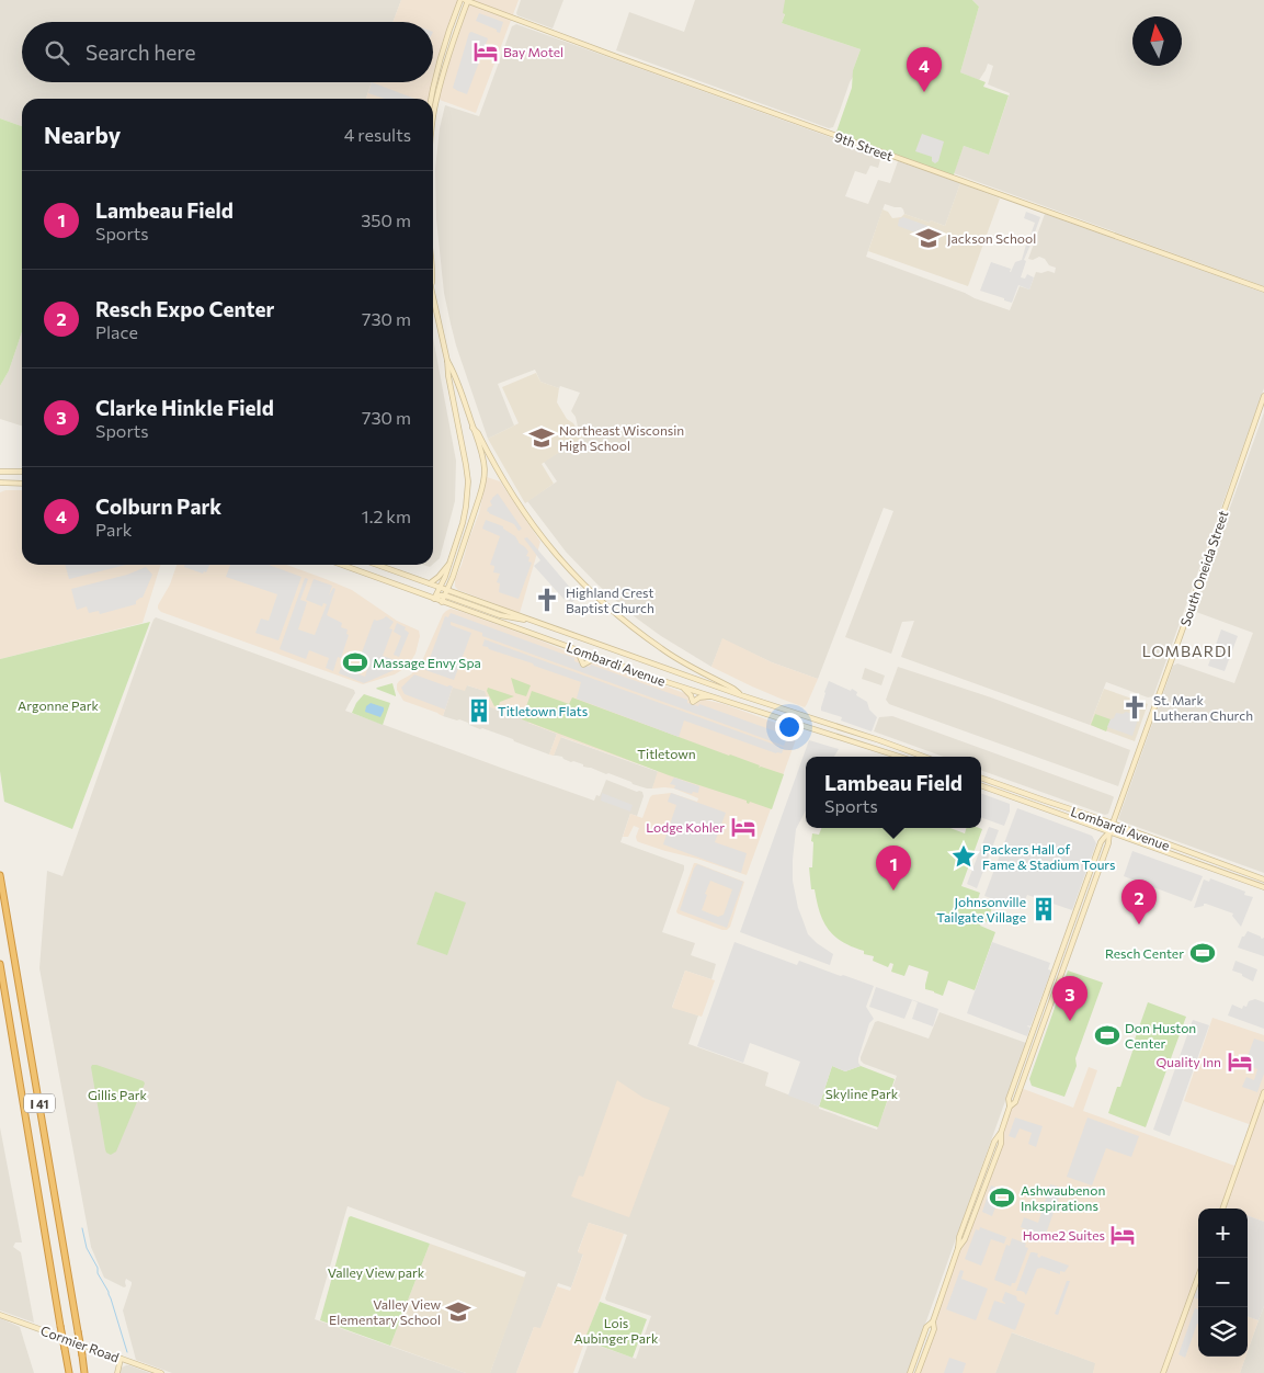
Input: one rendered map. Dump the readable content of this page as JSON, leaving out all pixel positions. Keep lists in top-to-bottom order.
{
  "streets": {
    "highway": ["I 41"],
    "main road": [
      "9th Street",
      "South Oneida Street",
      "Lombardi Avenue",
      "Cormier Road"
    ]
  },
  "crossings": [
    ["South Oneida Street", "Lombardi Avenue"]
  ],
  "districts": ["LOMBARDI"],
  "parks": [
    "Argonne Park",
    "Titletown",
    "Skyline Park",
    "Gillis Park",
    "Valley View park",
    "Lois Aubinger Park"
  ],
  "places": {
    "hotel": [
      "Bay Motel",
      "Lodge Kohler",
      "Quality Inn",
      "Home2 Suites"
    ],
    "school or university": ["Jackson School", "Northeast Wisconsin High School", "Valley View Elementary School"],
    "church": ["Highland Crest Baptist Church", "St. Mark Lutheran Church"],
    "sports": [
      "Massage Envy Spa",
      "Resch Center",
      "Don Huston Center",
      "Ashwaubenon Inkspirations"
    ],
    "building": ["Titletown Flats", "Johnsonville Tailgate Village"],
    "place": ["Packers Hall of Fame & Stadium Tours"]
  },
  "north": "top",
  "page": {
    "search": "Search here",
    "pins": [
      "4",
      "1",
      "2",
      "3"
    ],
    "heading": ["Nearby", "4 results"],
    "list": [
      {
        "mark": "1",
        "name": "Lambeau Field",
        "note": "Sports",
        "value": "350 m"
      },
      {
        "mark": "2",
        "name": "Resch Expo Center",
        "note": "Place",
        "value": "730 m"
      },
      {
        "mark": "3",
        "name": "Clarke Hinkle Field",
        "note": "Sports",
        "value": "730 m"
      },
      {
        "mark": "4",
        "name": "Colburn Park",
        "note": "Park",
        "value": "1.2 km"
      }
    ],
    "popup": ["Lambeau Field", "Sports"],
    "map_buttons": ["+", "−"]
  }
}
